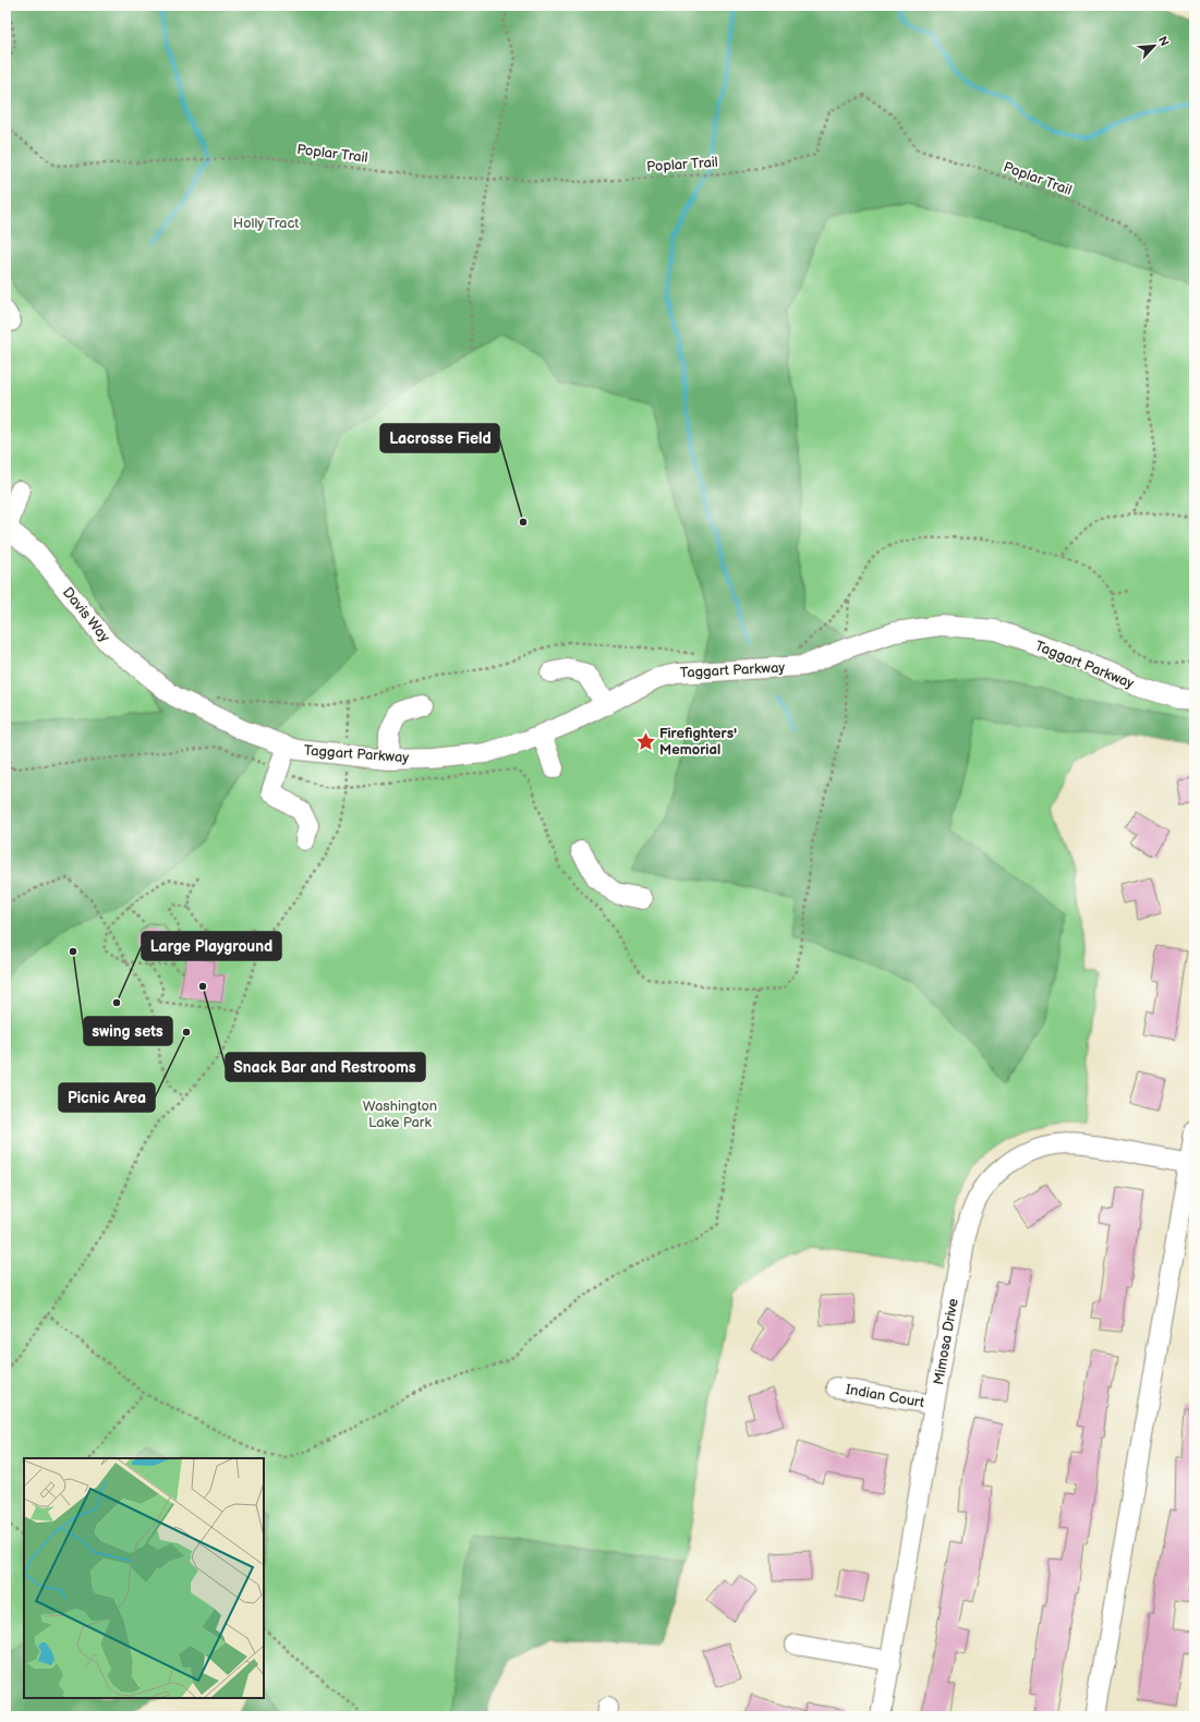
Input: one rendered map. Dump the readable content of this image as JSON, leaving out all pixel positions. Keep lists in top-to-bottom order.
{
  "streets": {
    "street": [
      "Davis Way",
      "Taggart Parkway",
      "Mimosa Drive",
      "Indian Court"
    ],
    "path": ["Poplar Trail"]
  },
  "crossings": [
    ["Davis Way", "Taggart Parkway"],
    ["Mimosa Drive", "Indian Court"]
  ],
  "parks": ["Holly Tract", "Washington Lake Park"],
  "places": {
    "other": [
      "Lacrosse Field",
      "swing sets",
      "Snack Bar and Restrooms",
      "Large Playground",
      "Picnic Area"
    ],
    "place": ["Firefighters' Memorial"]
  },
  "north": "top right"
}
